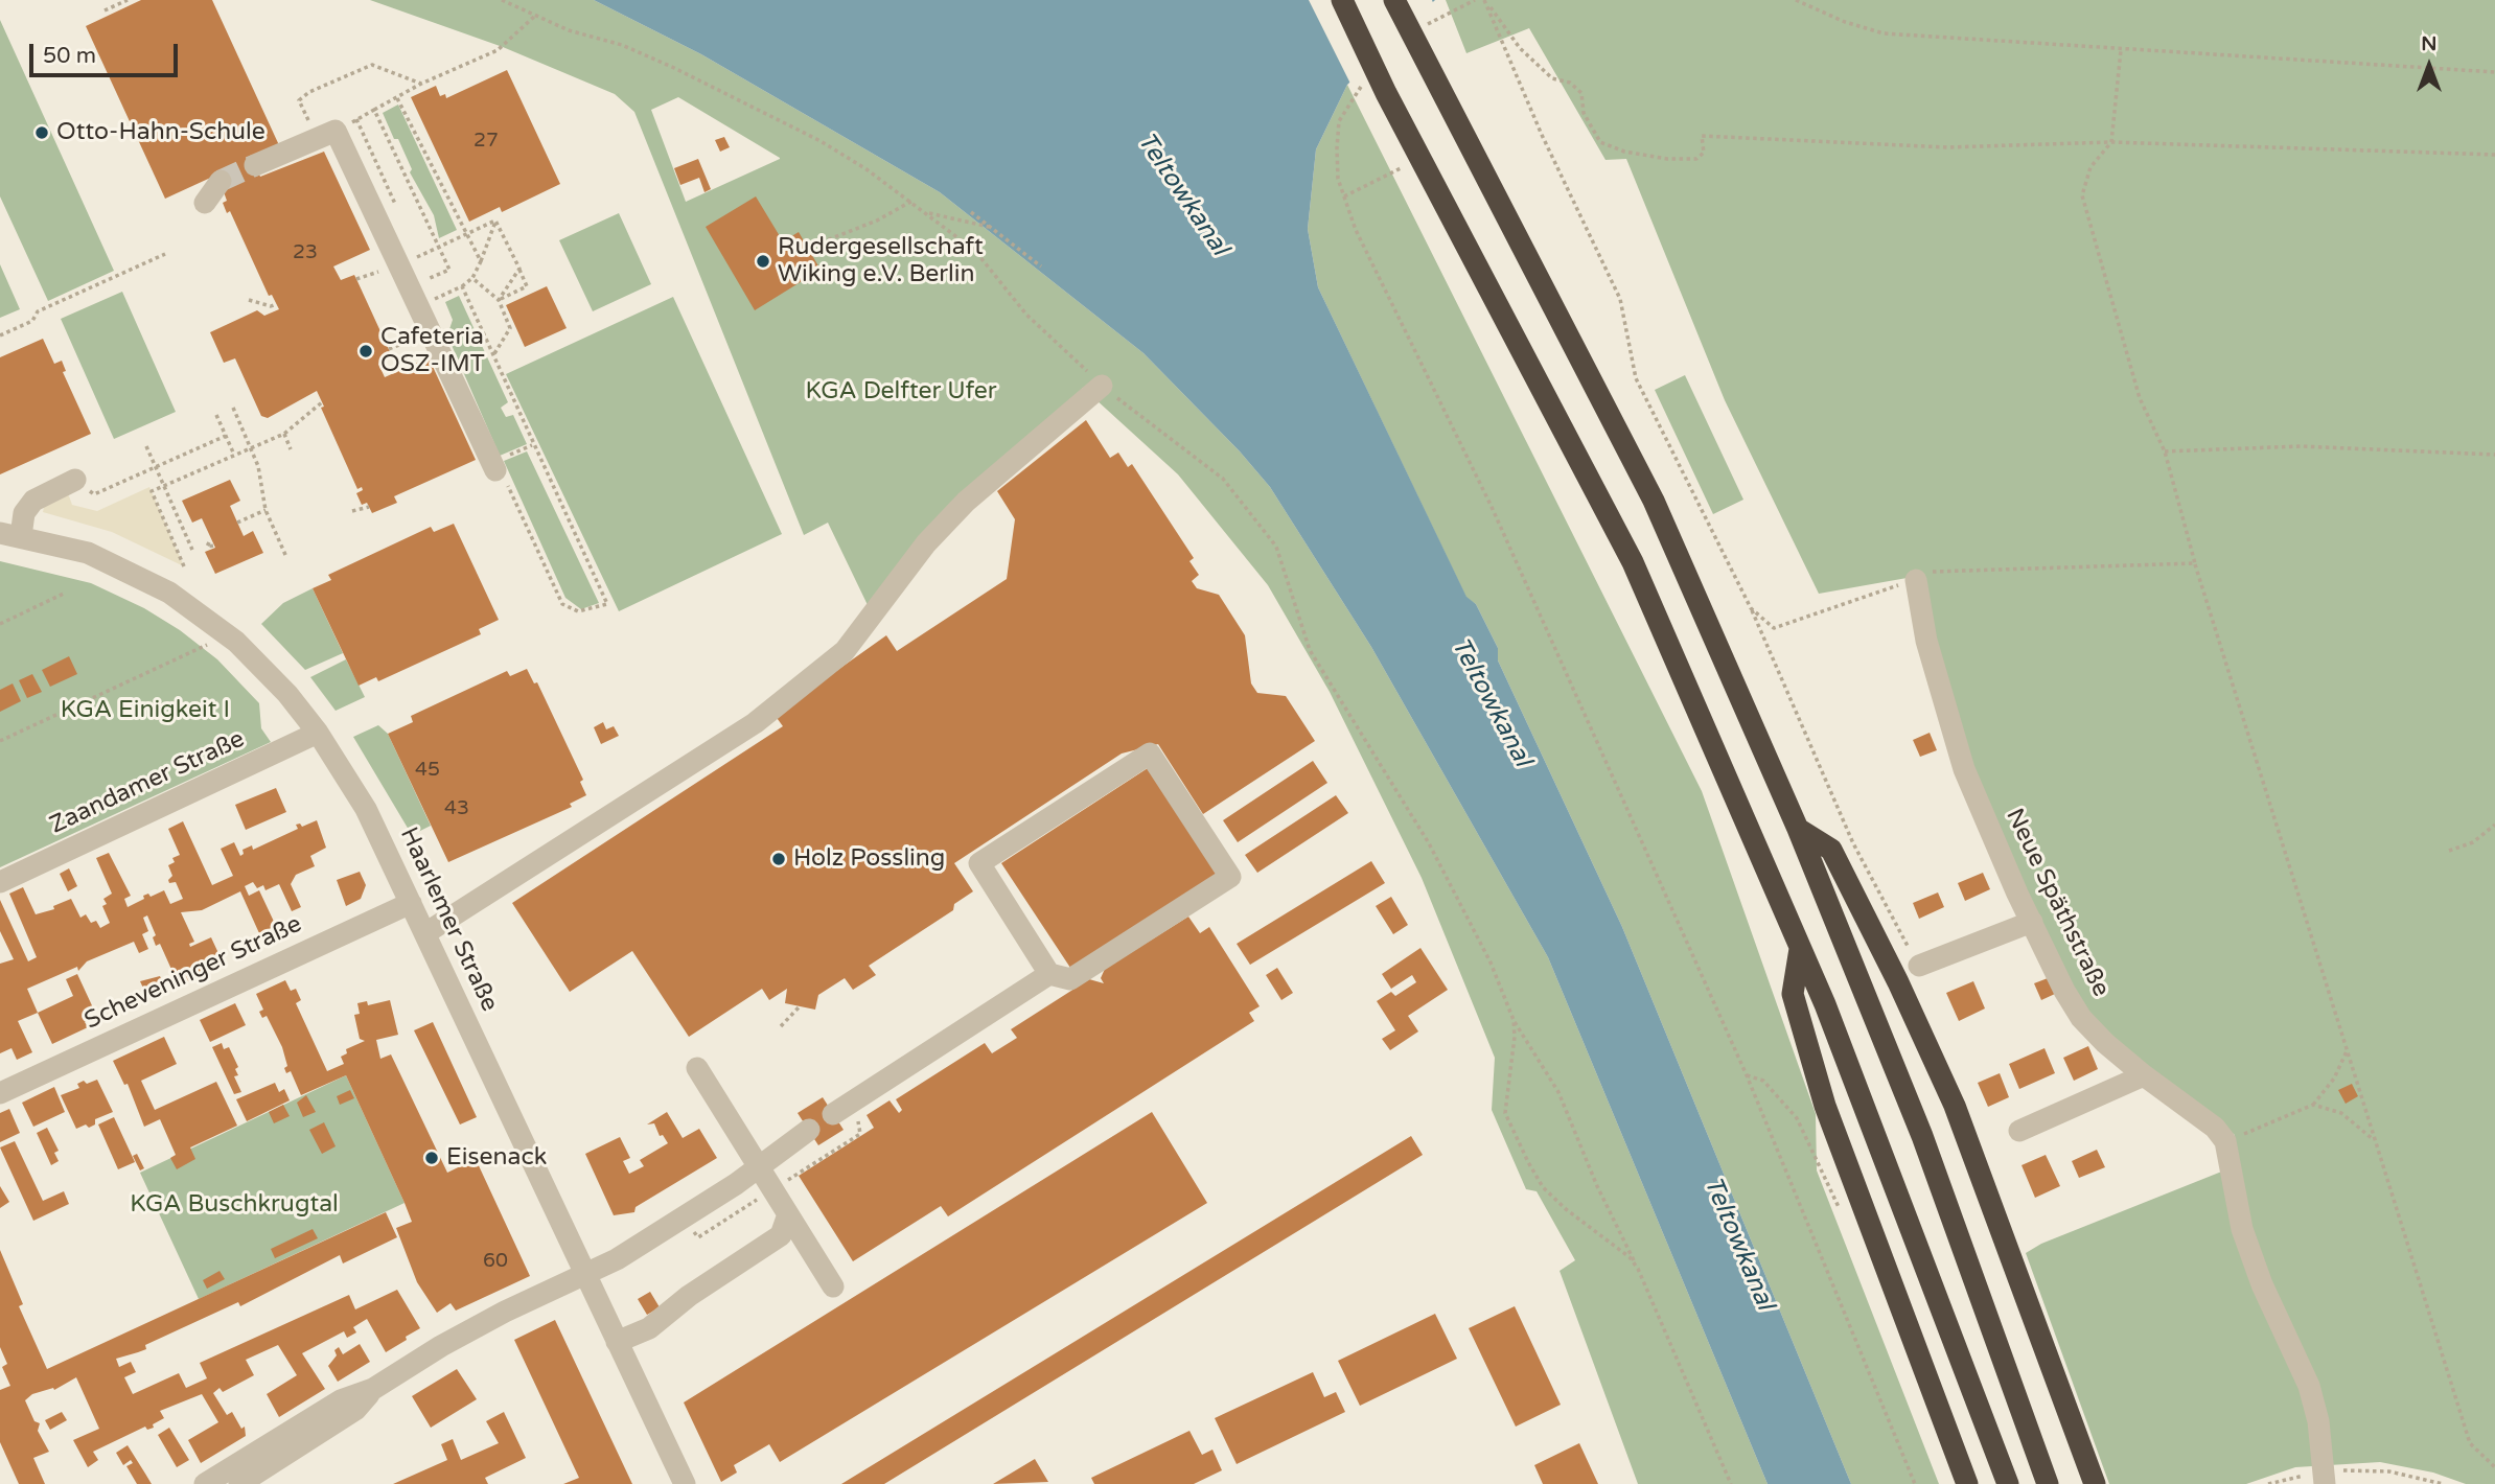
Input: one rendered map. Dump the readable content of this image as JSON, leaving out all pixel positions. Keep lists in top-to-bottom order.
{
  "streets": {
    "street": [
      "Zaandamer Straße",
      "Neue Späthstraße",
      "Haarlemer Straße",
      "Scheveninger Straße"
    ]
  },
  "crossings": [
    ["Zaandamer Straße", "Haarlemer Straße"],
    ["Haarlemer Straße", "Scheveninger Straße"]
  ],
  "water": ["Teltowkanal"],
  "parks": ["KGA Delfter Ufer", "KGA Einigkeit I", "KGA Buschkrugtal"],
  "places": [
    "Otto-Hahn-Schule",
    "Rudergesellschaft Wiking e.V. Berlin",
    "Cafeteria OSZ-IMT",
    "Holz Possling",
    "Eisenack"
  ],
  "house_numbers": [
    "27",
    "23",
    "45",
    "43",
    "60"
  ],
  "scale_bar": "50 m",
  "north": "top"
}
